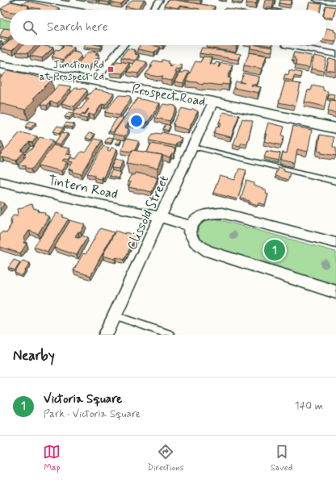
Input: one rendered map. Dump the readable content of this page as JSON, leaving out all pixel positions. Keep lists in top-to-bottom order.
{
  "streets": {
    "street": ["Prospect Road", "Tintern Road", "Clissold Street"]
  },
  "crossings": [
    ["Prospect Road", "Clissold Street"],
    ["Tintern Road", "Clissold Street"]
  ],
  "places": {
    "transit": ["Junction Rd at Prospect Rd"]
  },
  "page": {
    "search": "Search here",
    "pins": "1",
    "heading": "Nearby",
    "list": [
      {
        "mark": "1",
        "name": "Victoria Square",
        "note": "Park · Victoria Square",
        "value": "140 m"
      }
    ],
    "nav": ["Map", "Directions", "Saved"]
  }
}
